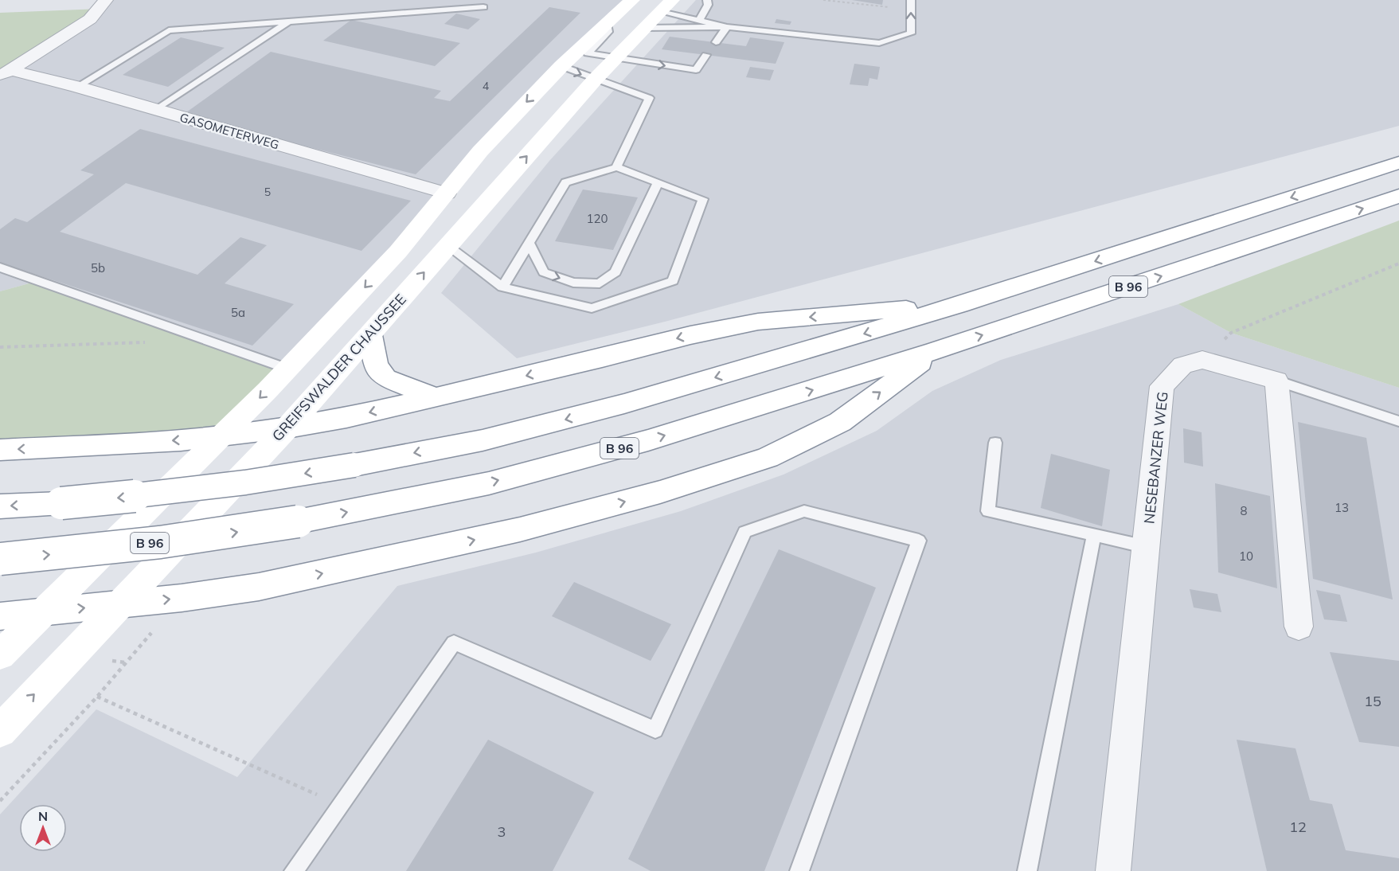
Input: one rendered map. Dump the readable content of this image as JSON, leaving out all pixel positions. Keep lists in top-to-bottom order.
{
  "streets": {
    "main road": ["B 96", "GREIFSWALDER CHAUSSEE"],
    "street": ["GASOMETERWEG", "NESEBANZER WEG"]
  },
  "house_numbers": [
    "4",
    "5",
    "120",
    "5b",
    "5a",
    "13",
    "8",
    "10",
    "15",
    "12",
    "3"
  ],
  "north": "top"
}
